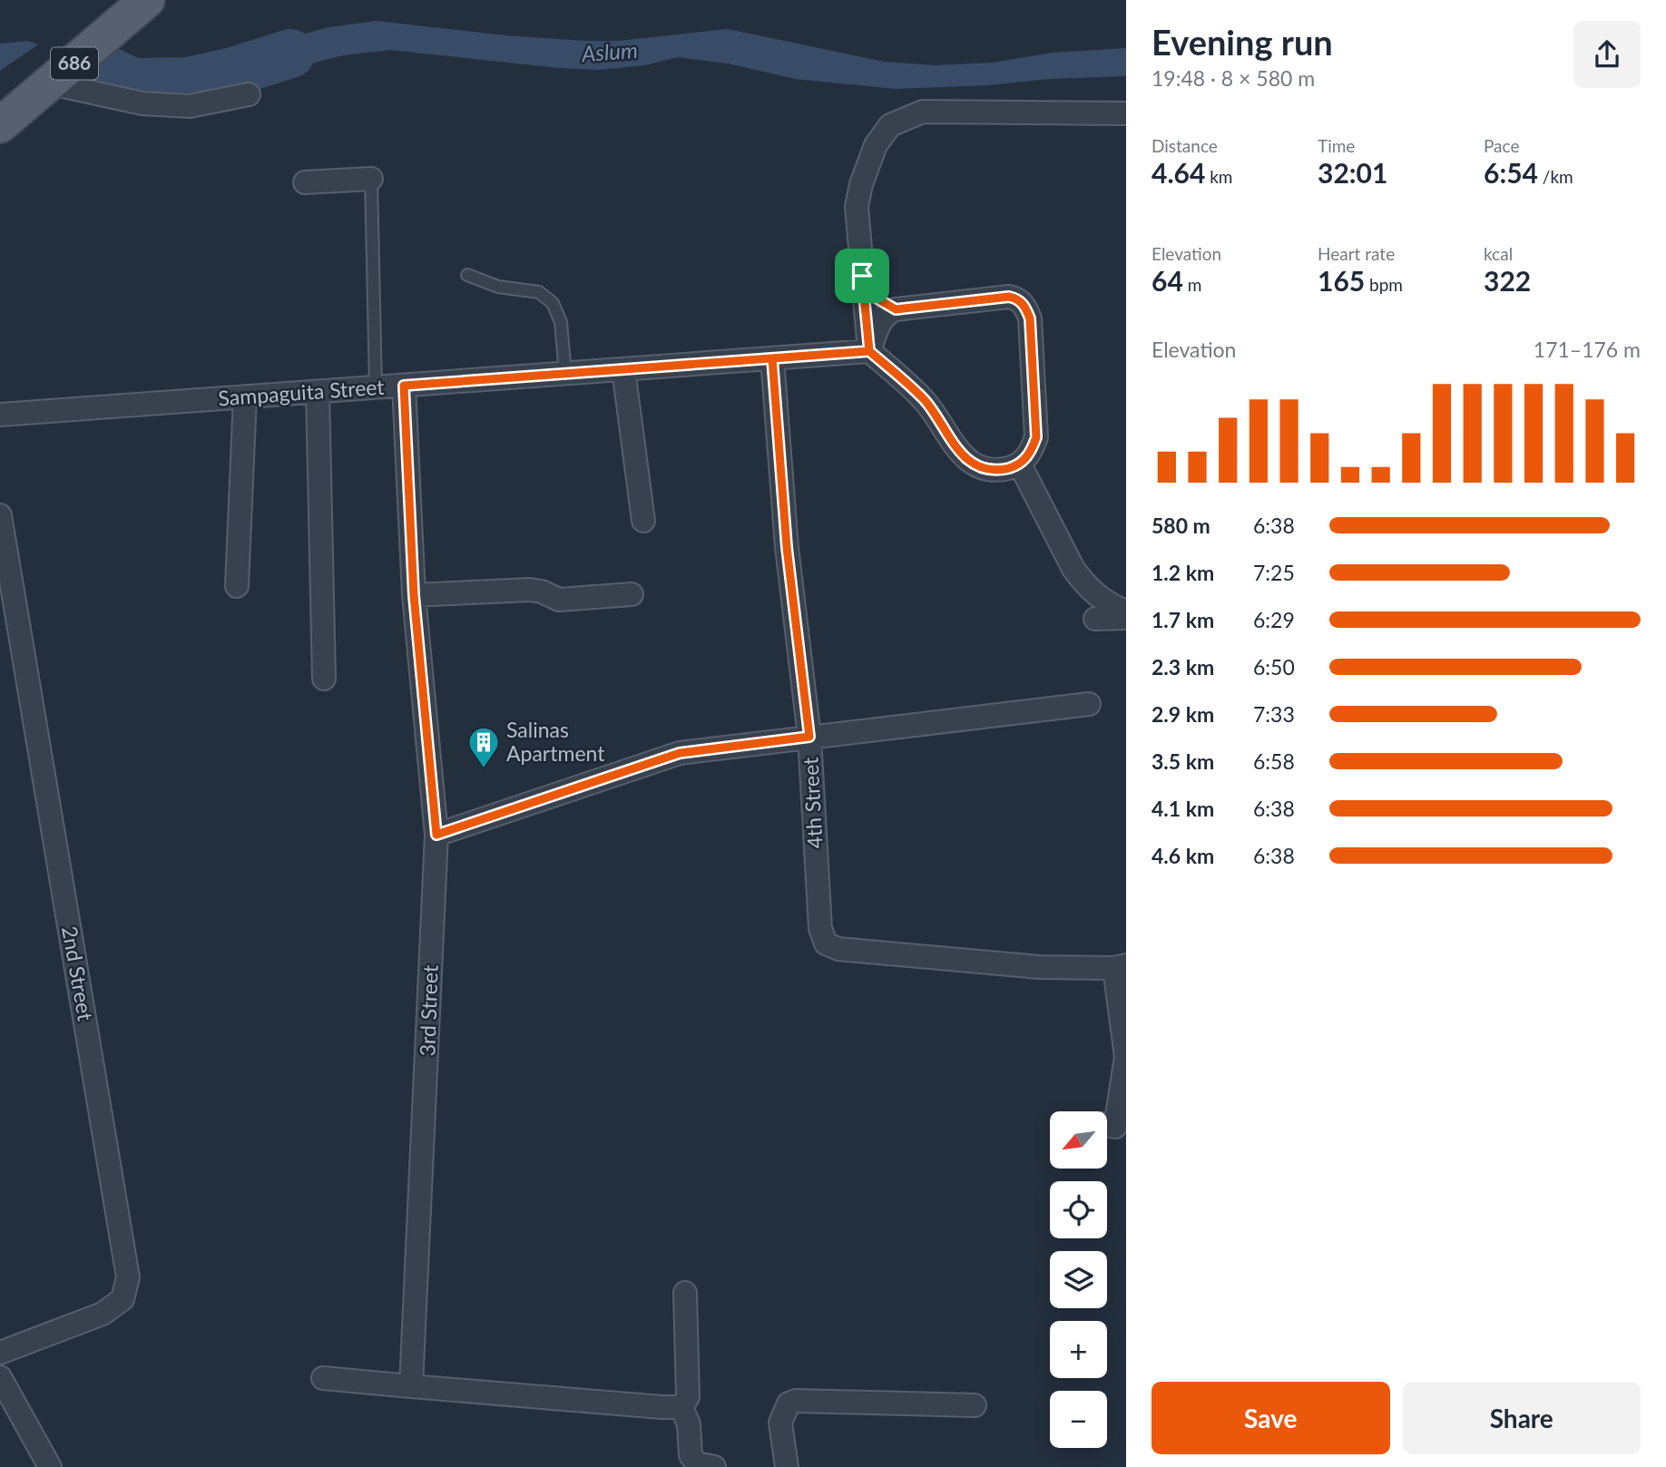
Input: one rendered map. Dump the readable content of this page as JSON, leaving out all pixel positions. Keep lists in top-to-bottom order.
{
  "streets": {
    "main road": ["686"],
    "street": [
      "Sampaguita Street",
      "4th Street",
      "2nd Street",
      "3rd Street"
    ]
  },
  "crossings": [
    ["Sampaguita Street", "4th Street"],
    ["Sampaguita Street", "3rd Street"]
  ],
  "water": ["Aslum"],
  "places": {
    "building": ["Salinas Apartment"]
  },
  "north": "bottom left",
  "page": {
    "heading": ["Evening run", "19:48 · 8 × 580 m"],
    "stats": [
      ["Distance", "4.64 km"],
      ["Time", "32:01"],
      ["Pace", "6:54 /km"],
      ["Elevation", "64 m"],
      ["Heart rate", "165 bpm"],
      ["kcal", "322"]
    ],
    "chart": ["Elevation", "171–176 m"],
    "list": [
      {
        "name": "580 m",
        "note": "6:38"
      },
      {
        "name": "1.2 km",
        "note": "7:25"
      },
      {
        "name": "1.7 km",
        "note": "6:29"
      },
      {
        "name": "2.3 km",
        "note": "6:50"
      },
      {
        "name": "2.9 km",
        "note": "7:33"
      },
      {
        "name": "3.5 km",
        "note": "6:58"
      },
      {
        "name": "4.1 km",
        "note": "6:38"
      },
      {
        "name": "4.6 km",
        "note": "6:38"
      }
    ],
    "map_buttons": ["+", "−"],
    "buttons": ["Save", "Share"]
  }
}
